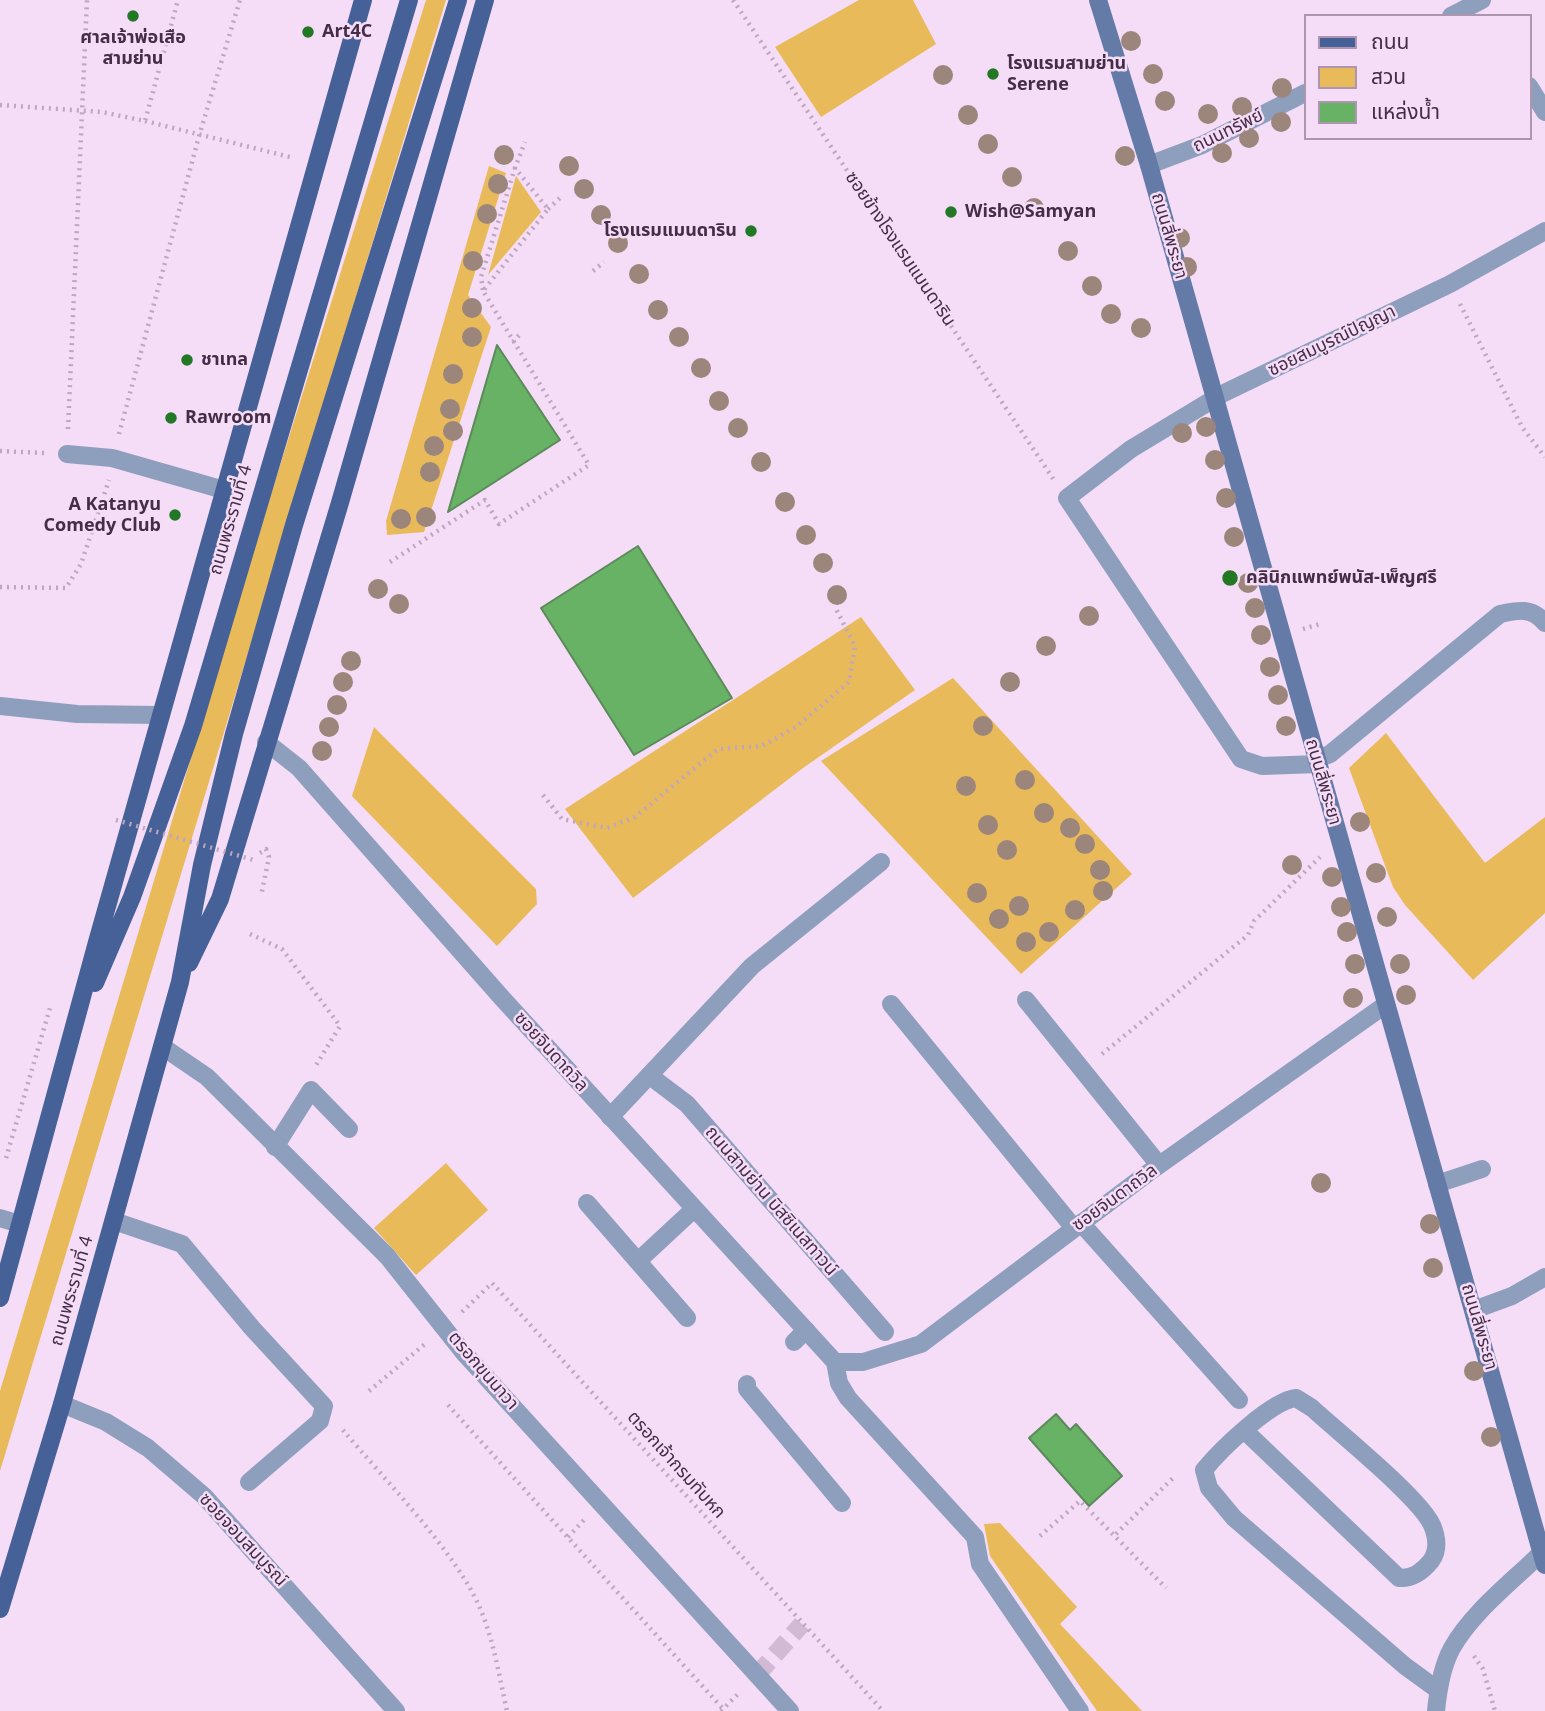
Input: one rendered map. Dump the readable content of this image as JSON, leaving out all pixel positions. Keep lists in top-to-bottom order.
{
  "streets": {
    "main road": ["ถนนสี่พระยา", "ถนนพระรามที่ 4"],
    "street": [
      "ถนนทรัพย์",
      "ซอยสมบูรณ์ปัญญา",
      "ซอยจินดาถวิล",
      "ถนนสามย่าน บิสซิเนสทาวน์",
      "ตรอกขุนนาวา",
      "ซอยจอมสมบูรณ์"
    ],
    "path": ["ซอยข้างโรงแรมแมนดาริน", "ตรอกเจ้ากรมทับหก"]
  },
  "crossings": [
    ["ถนนทรัพย์", "ถนนสี่พระยา"],
    ["ถนนสี่พระยา", "ซอยสมบูรณ์ปัญญา"],
    ["ถนนสี่พระยา", "ซอยจินดาถวิล"],
    ["ถนนพระรามที่ 4", "ซอยจินดาถวิล"],
    ["ถนนพระรามที่ 4", "ตรอกขุนนาวา"],
    ["ถนนพระรามที่ 4", "ซอยจอมสมบูรณ์"],
    ["ตรอกขุนนาวา", "ตรอกเจ้ากรมทับหก"]
  ],
  "places": [
    "ศาลเจ้าพ่อเสือ สามย่าน",
    "Art4C",
    "โรงแรมสามย่าน Serene",
    "Wish@Samyan",
    "โรงแรมแมนดาริน",
    "ชาเทล",
    "Rawroom",
    "A Katanyu Comedy Club",
    "คลินิกแพทย์พนัส-เพ็ญศรี"
  ],
  "legend": ["ถนน", "สวน", "แหล่งน้ำ"]
}
